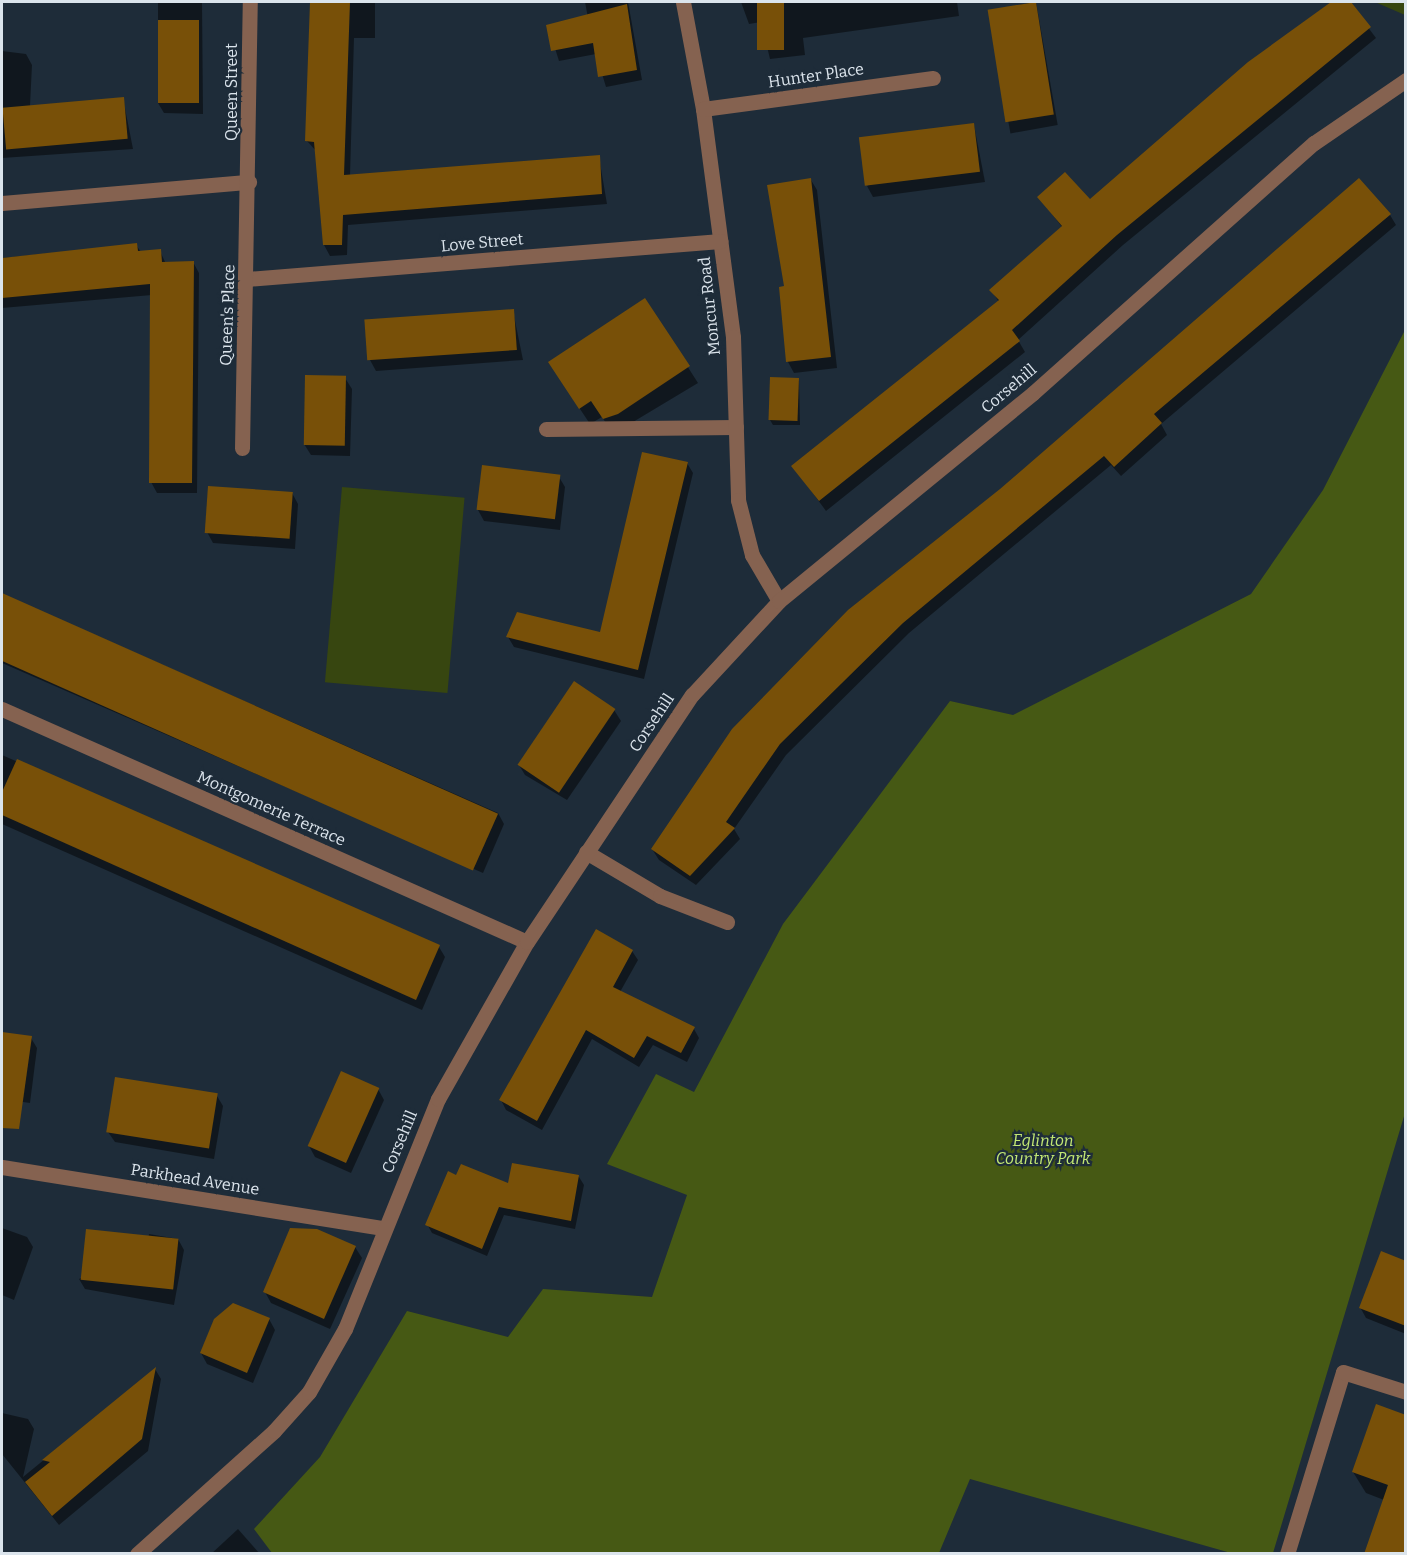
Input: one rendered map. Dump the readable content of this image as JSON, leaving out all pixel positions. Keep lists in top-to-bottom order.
{
  "streets": {
    "street": [
      "Hunter Place",
      "Queen Street",
      "Love Street",
      "Moncur Road",
      "Queen's Place",
      "Corsehill",
      "Montgomerie Terrace",
      "Parkhead Avenue"
    ]
  },
  "crossings": [
    ["Hunter Place", "Moncur Road"],
    ["Queen Street", "Queen's Place"],
    ["Love Street", "Moncur Road"],
    ["Love Street", "Queen's Place"],
    ["Moncur Road", "Corsehill"],
    ["Corsehill", "Montgomerie Terrace"],
    ["Corsehill", "Parkhead Avenue"]
  ],
  "parks": ["Eglinton Country Park"]
}
